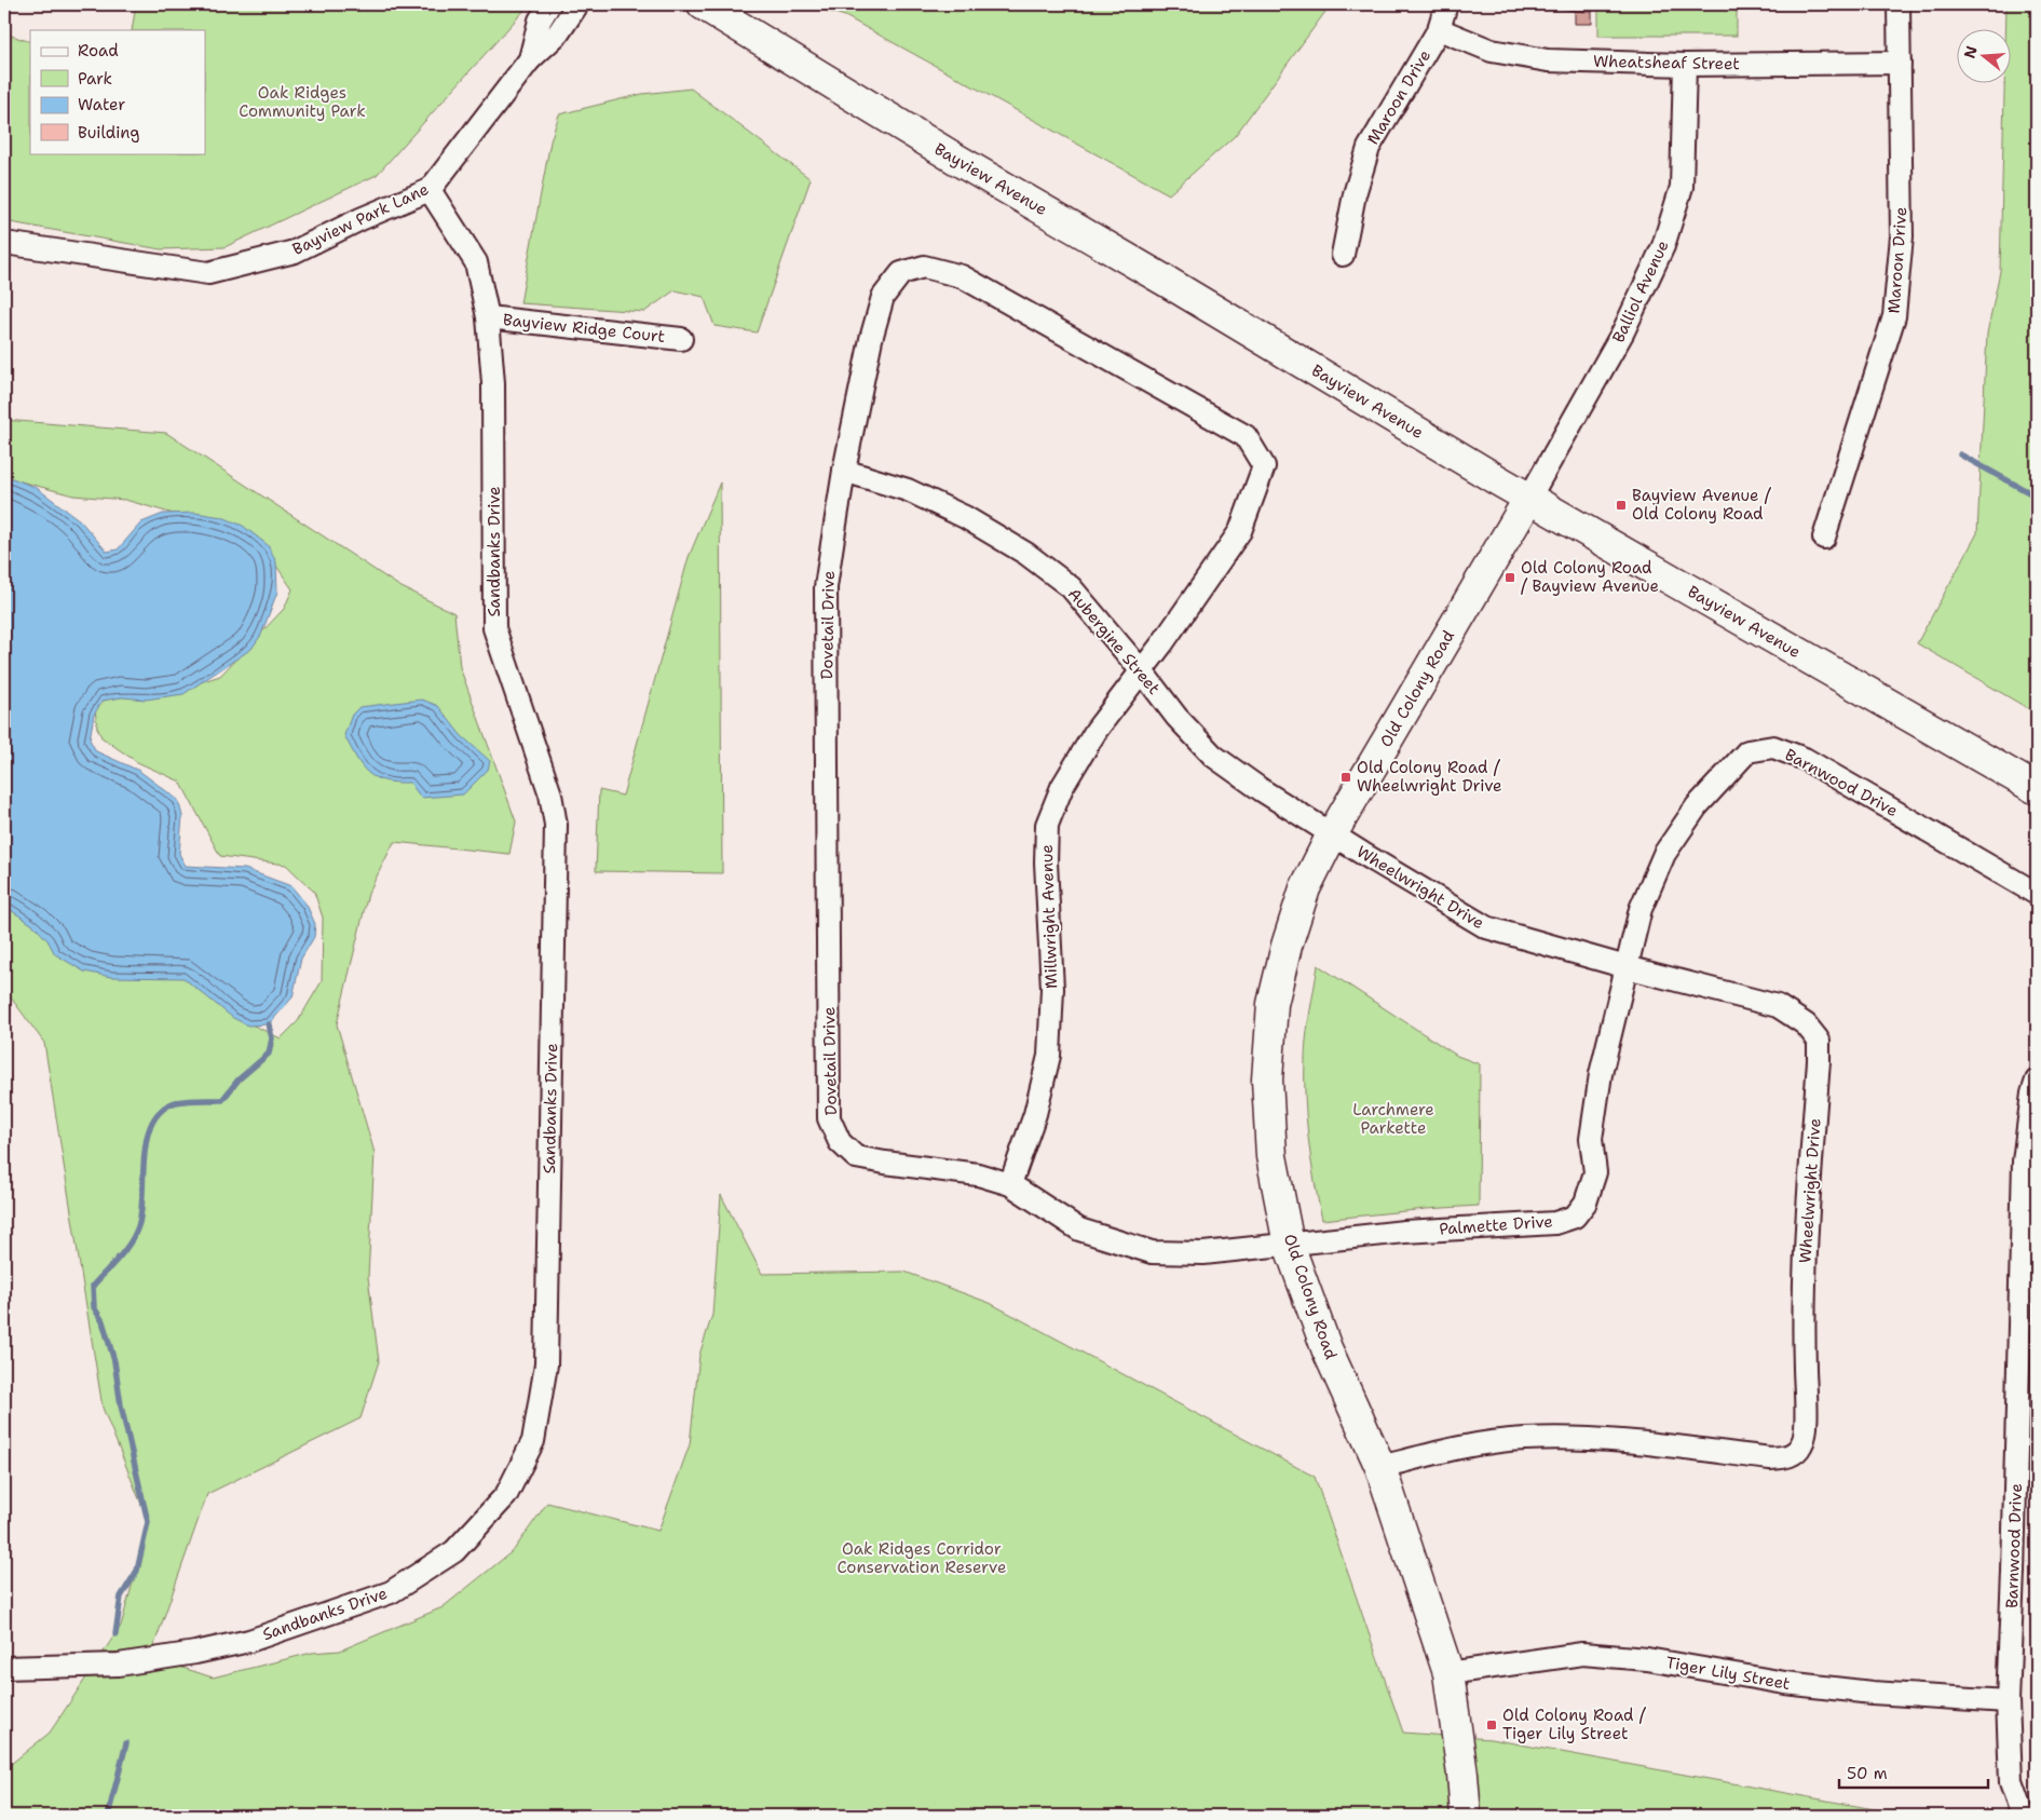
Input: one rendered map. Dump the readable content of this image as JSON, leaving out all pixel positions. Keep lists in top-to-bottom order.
{
  "streets": {
    "main road": ["Bayview Avenue", "Old Colony Road"],
    "street": [
      "Wheatsheaf Street",
      "Maroon Drive",
      "Bayview Park Lane",
      "Balliol Avenue",
      "Bayview Ridge Court",
      "Sandbanks Drive",
      "Dovetail Drive",
      "Aubergine Street",
      "Barnwood Drive",
      "Wheelwright Drive",
      "Millwright Avenue",
      "Palmette Drive",
      "Tiger Lily Street"
    ]
  },
  "crossings": [
    ["Wheatsheaf Street", "Maroon Drive"],
    ["Wheatsheaf Street", "Balliol Avenue"],
    ["Bayview Avenue", "Balliol Avenue"],
    ["Bayview Avenue", "Old Colony Road"],
    ["Bayview Park Lane", "Sandbanks Drive"],
    ["Balliol Avenue", "Old Colony Road"],
    ["Bayview Ridge Court", "Sandbanks Drive"],
    ["Dovetail Drive", "Aubergine Street"],
    ["Dovetail Drive", "Old Colony Road"],
    ["Dovetail Drive", "Millwright Avenue"],
    ["Dovetail Drive", "Palmette Drive"],
    ["Aubergine Street", "Old Colony Road"],
    ["Aubergine Street", "Wheelwright Drive"],
    ["Aubergine Street", "Millwright Avenue"],
    ["Old Colony Road", "Wheelwright Drive"],
    ["Old Colony Road", "Palmette Drive"],
    ["Old Colony Road", "Tiger Lily Street"],
    ["Barnwood Drive", "Wheelwright Drive"],
    ["Barnwood Drive", "Palmette Drive"],
    ["Barnwood Drive", "Tiger Lily Street"],
    ["Wheelwright Drive", "Palmette Drive"]
  ],
  "parks": ["Oak Ridges Community Park", "Larchmere Parkette", "Oak Ridges Corridor Conservation Reserve"],
  "places": {
    "transit": [
      "Bayview Avenue / Old Colony Road",
      "Old Colony Road / Bayview Avenue",
      "Old Colony Road / Wheelwright Drive",
      "Old Colony Road / Tiger Lily Street"
    ]
  },
  "legend": [
    "Road",
    "Park",
    "Water",
    "Building"
  ],
  "scale_bar": "50 m",
  "north": "left"
}
